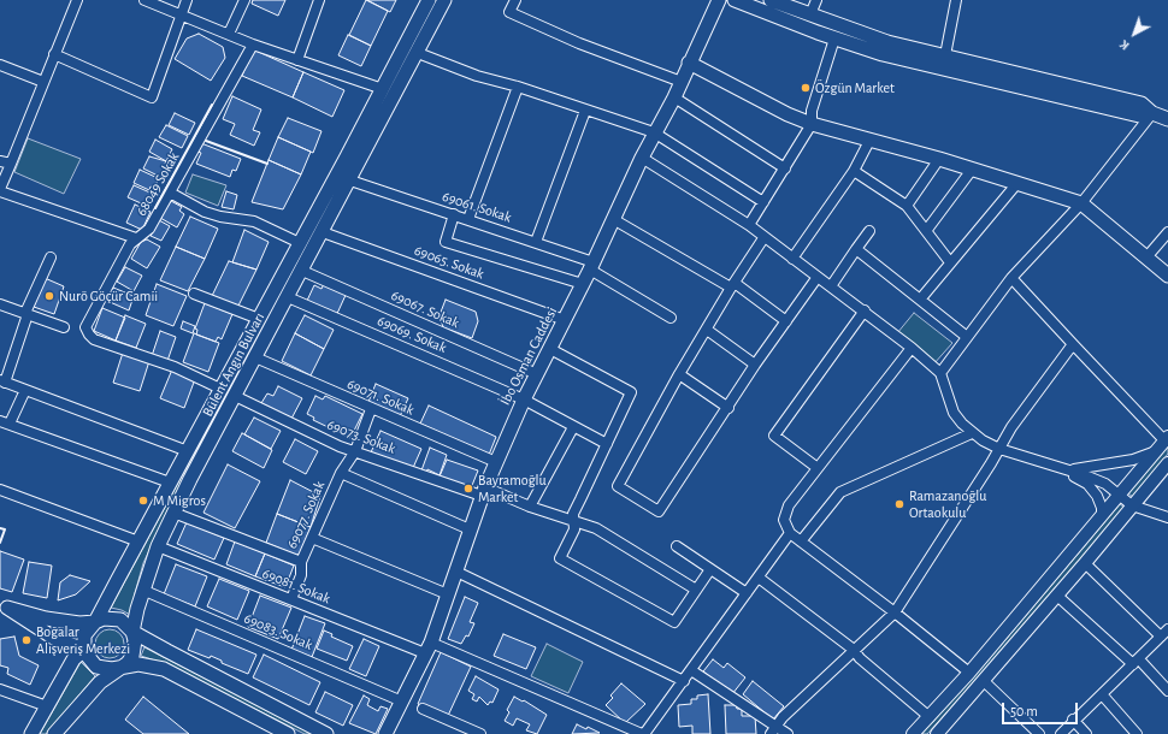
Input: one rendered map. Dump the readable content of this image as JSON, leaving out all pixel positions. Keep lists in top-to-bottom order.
{
  "streets": {
    "main road": ["İbo Osman Caddesi", "Bülent Angın Bulvarı"],
    "street": [
      "68049 Sokak",
      "69061. Sokak",
      "69065. Sokak",
      "69067. Sokak",
      "69069. Sokak",
      "69071. Sokak",
      "69073. Sokak",
      "69077. Sokak",
      "69081. Sokak",
      "69083. Sokak"
    ]
  },
  "crossings": [
    ["68049 Sokak", "Bülent Angın Bulvarı"],
    ["69061. Sokak", "İbo Osman Caddesi"],
    ["69061. Sokak", "Bülent Angın Bulvarı"],
    ["69065. Sokak", "İbo Osman Caddesi"],
    ["69065. Sokak", "Bülent Angın Bulvarı"],
    ["69067. Sokak", "İbo Osman Caddesi"],
    ["69067. Sokak", "Bülent Angın Bulvarı"],
    ["69069. Sokak", "İbo Osman Caddesi"],
    ["69069. Sokak", "Bülent Angın Bulvarı"],
    ["İbo Osman Caddesi", "69071. Sokak"],
    ["İbo Osman Caddesi", "69073. Sokak"],
    ["İbo Osman Caddesi", "69081. Sokak"],
    ["İbo Osman Caddesi", "69083. Sokak"],
    ["Bülent Angın Bulvarı", "69071. Sokak"],
    ["Bülent Angın Bulvarı", "69073. Sokak"],
    ["Bülent Angın Bulvarı", "69077. Sokak"],
    ["Bülent Angın Bulvarı", "69081. Sokak"],
    ["Bülent Angın Bulvarı", "69083. Sokak"],
    ["69071. Sokak", "69077. Sokak"],
    ["69073. Sokak", "69077. Sokak"]
  ],
  "places": [
    "Özgün Market",
    "Nurö Göçür Camii",
    "Bayramoğlu Market",
    "M Migros",
    "Ramazanoğlu Ortaokulu",
    "Boğalar Alışveriş Merkezi"
  ],
  "scale_bar": "50 m",
  "north": "bottom left"
}
